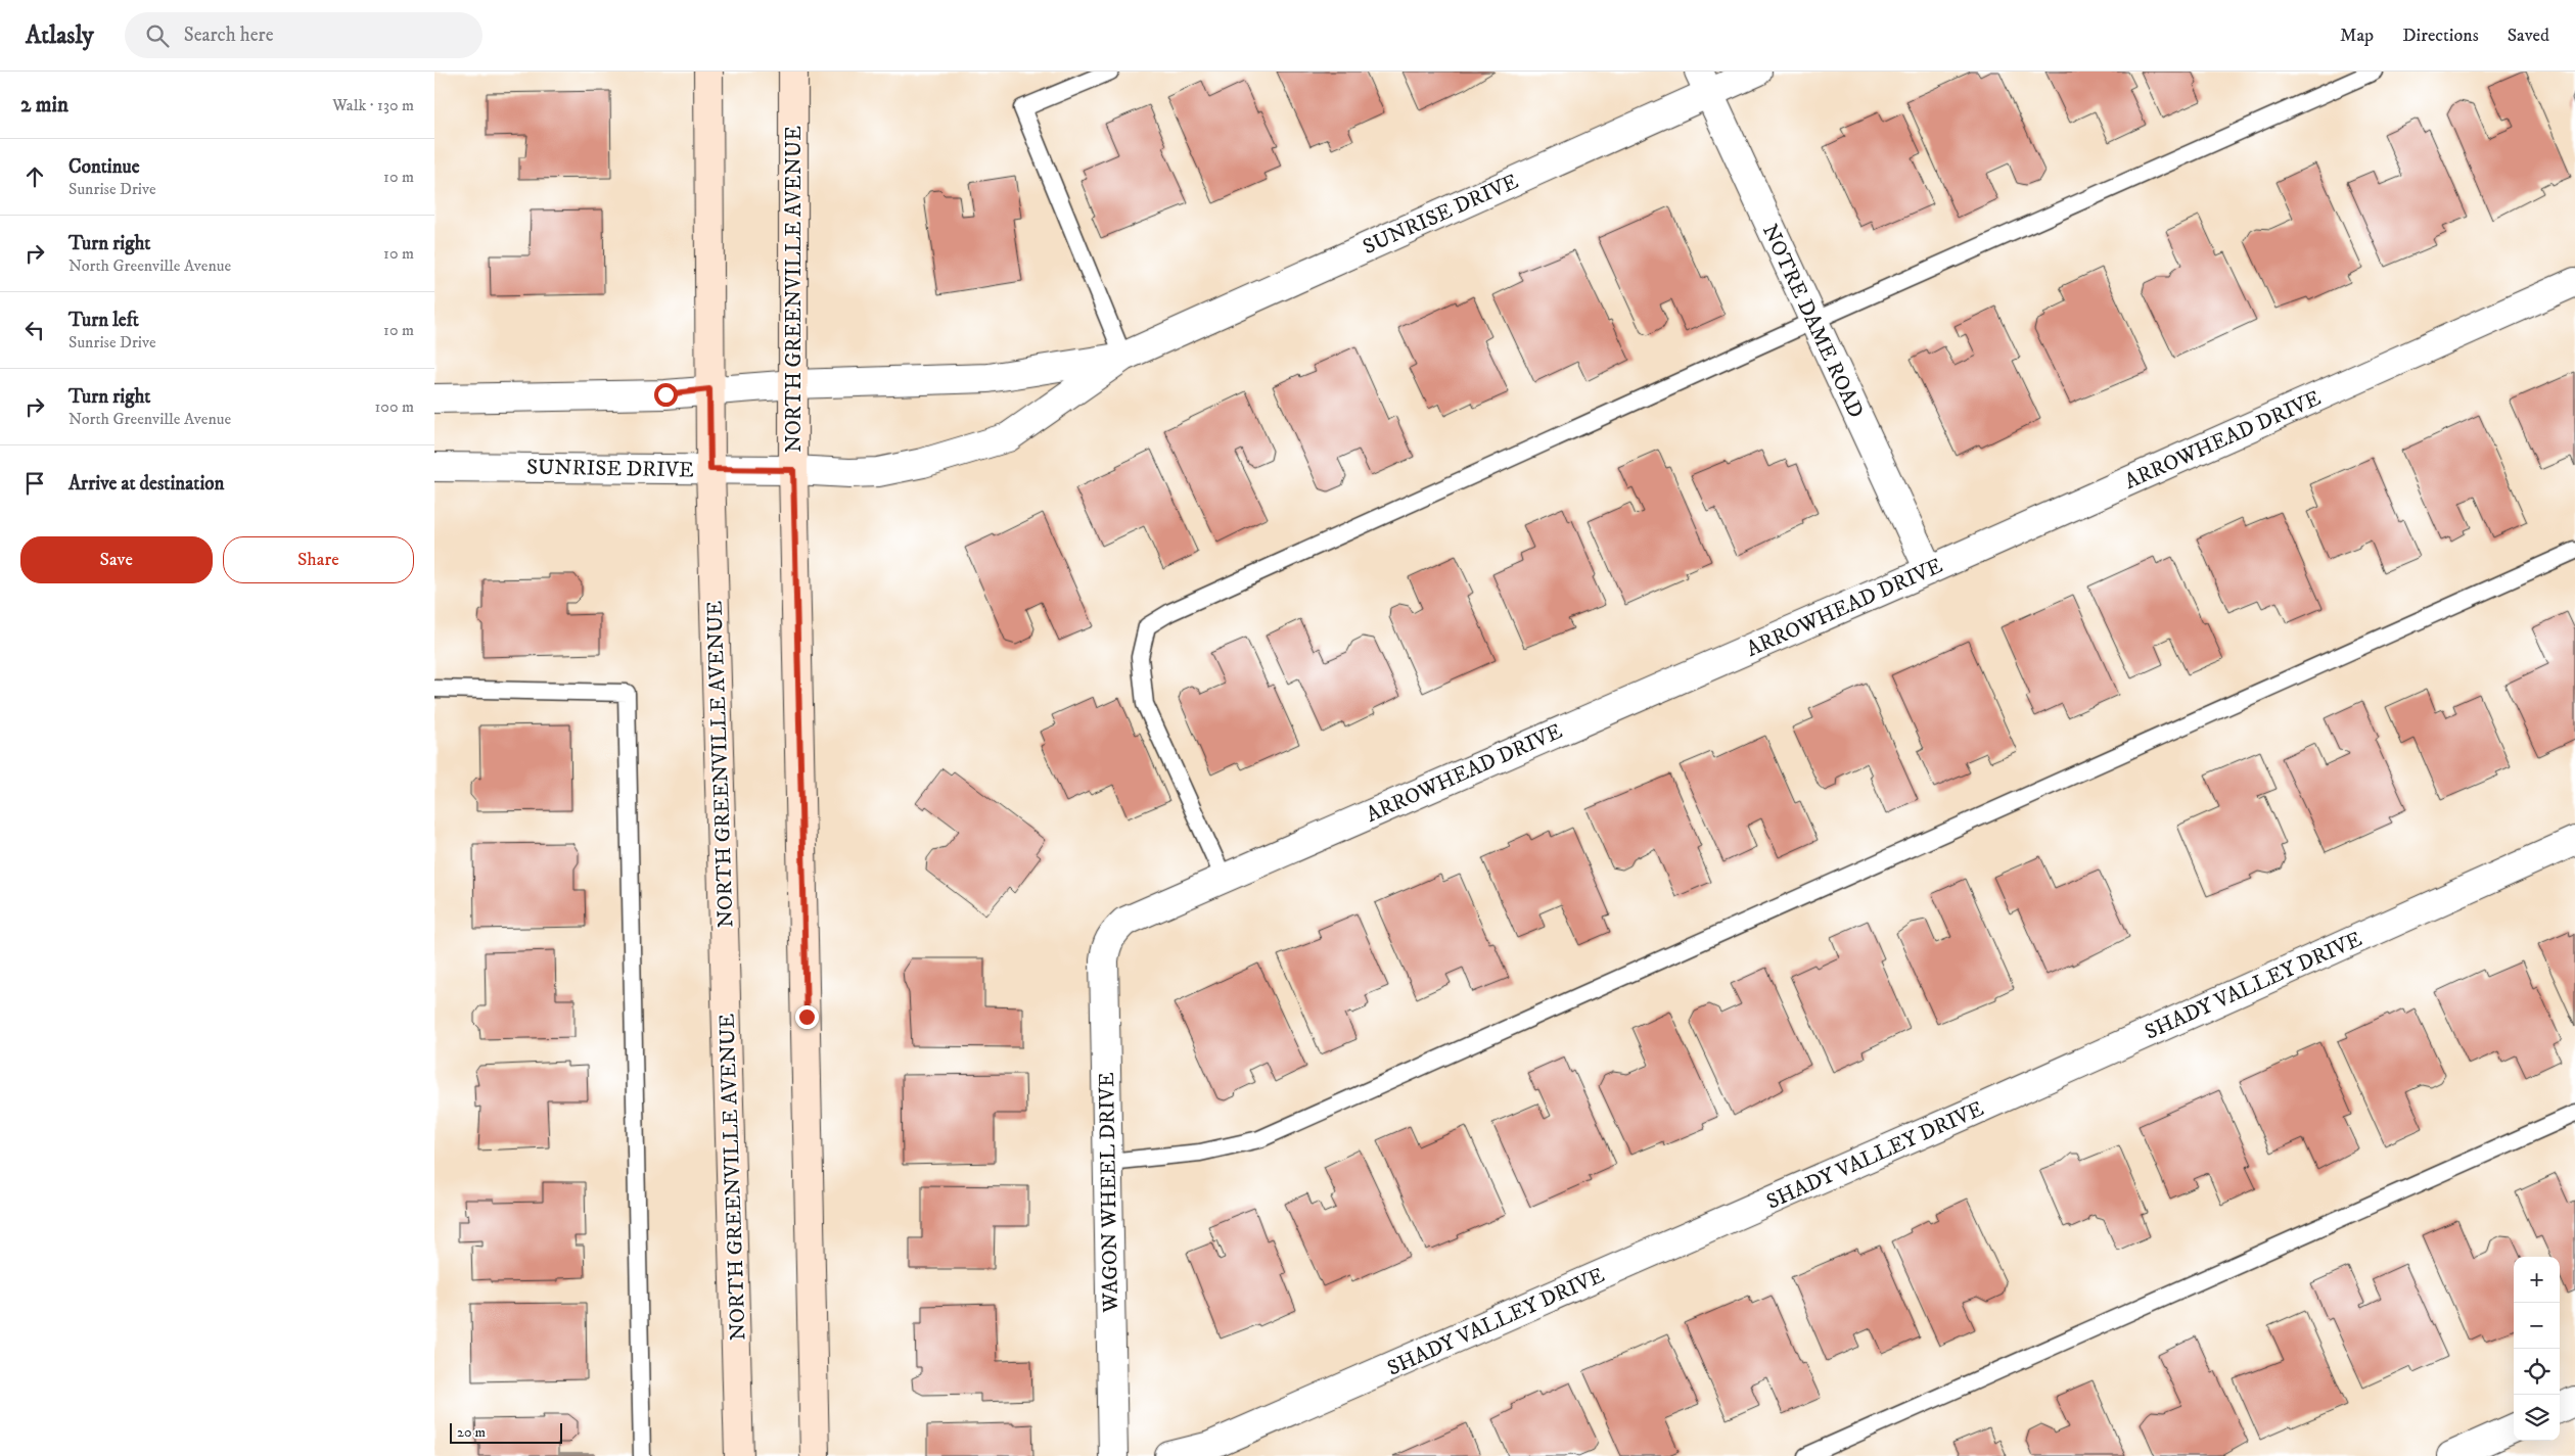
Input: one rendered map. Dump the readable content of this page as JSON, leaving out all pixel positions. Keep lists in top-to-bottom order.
{
  "streets": {
    "main road": ["NORTH GREENVILLE AVENUE"],
    "street": [
      "SUNRISE DRIVE",
      "NOTRE DAME ROAD",
      "ARROWHEAD DRIVE",
      "SHADY VALLEY DRIVE",
      "WAGON WHEEL DRIVE"
    ]
  },
  "crossings": [
    ["SUNRISE DRIVE", "NORTH GREENVILLE AVENUE"],
    ["SUNRISE DRIVE", "NOTRE DAME ROAD"],
    ["NOTRE DAME ROAD", "ARROWHEAD DRIVE"],
    ["ARROWHEAD DRIVE", "WAGON WHEEL DRIVE"]
  ],
  "scale_bar": "20 m",
  "page": {
    "header": "Atlasly",
    "search": "Search here",
    "nav": ["Map", "Directions", "Saved"],
    "heading": ["2 min", "Walk · 130 m"],
    "list": [
      ["Continue", "Sunrise Drive", "10 m"],
      ["Turn right", "North Greenville Avenue", "10 m"],
      ["Turn left", "Sunrise Drive", "10 m"],
      ["Turn right", "North Greenville Avenue", "100 m"],
      "Arrive at destination"
    ],
    "buttons": ["Save", "Share"],
    "map_buttons": ["+", "−"],
    "scale": "20 m"
  }
}
